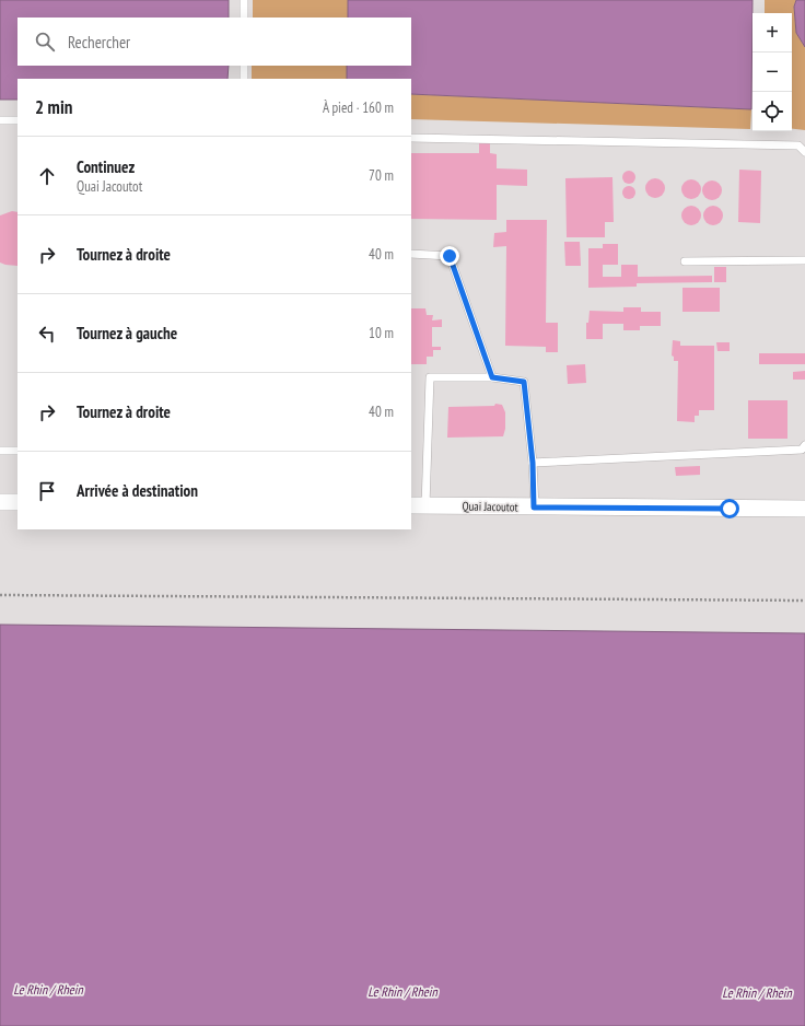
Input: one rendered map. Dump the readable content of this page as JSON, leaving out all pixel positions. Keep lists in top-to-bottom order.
{
  "streets": {
    "street": ["Quai Jacoutot"]
  },
  "water": ["Le Rhin / Rhein"],
  "page": {
    "map_buttons": ["+", "−"],
    "search": "Rechercher",
    "heading": ["2 min", "À pied · 160 m"],
    "list": [
      ["Continuez", "Quai Jacoutot", "70 m"],
      ["Tournez à droite", "40 m"],
      ["Tournez à gauche", "10 m"],
      ["Tournez à droite", "40 m"],
      "Arrivée à destination"
    ]
  }
}
